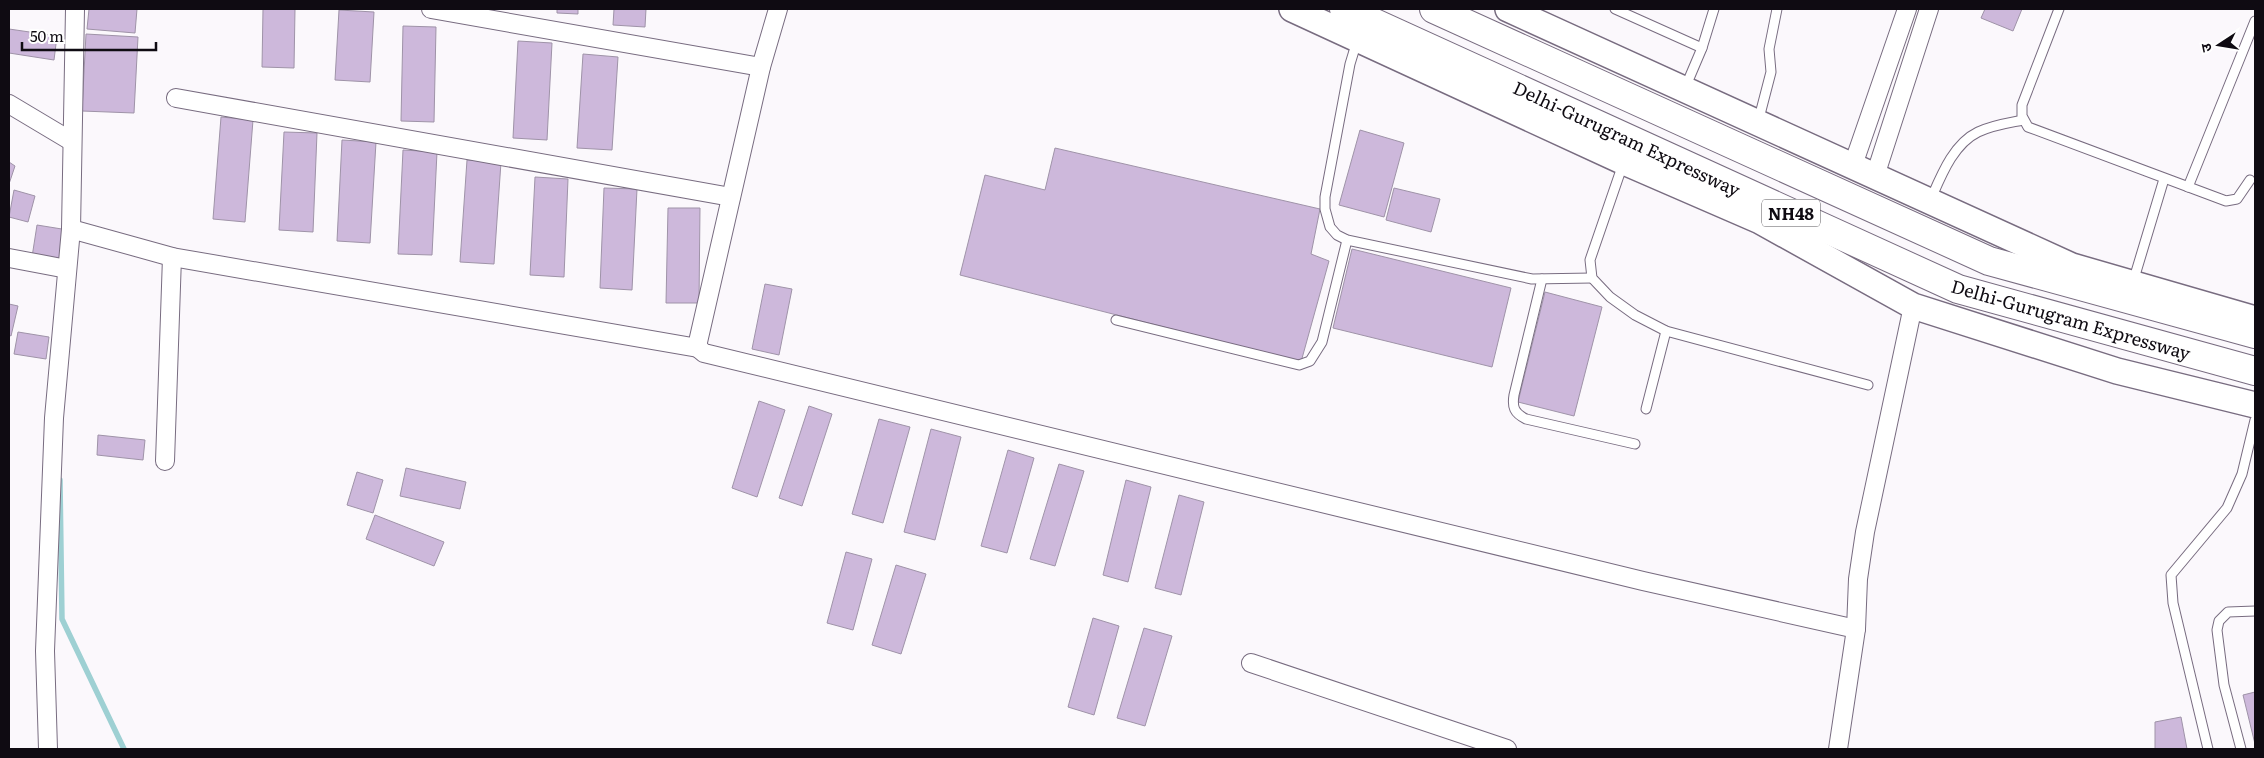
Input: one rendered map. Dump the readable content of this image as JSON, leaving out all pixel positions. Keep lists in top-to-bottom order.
{
  "streets": {
    "highway": ["Delhi-Gurugram Expressway", "NH48"]
  },
  "scale_bar": "50 m",
  "north": "left"
}
